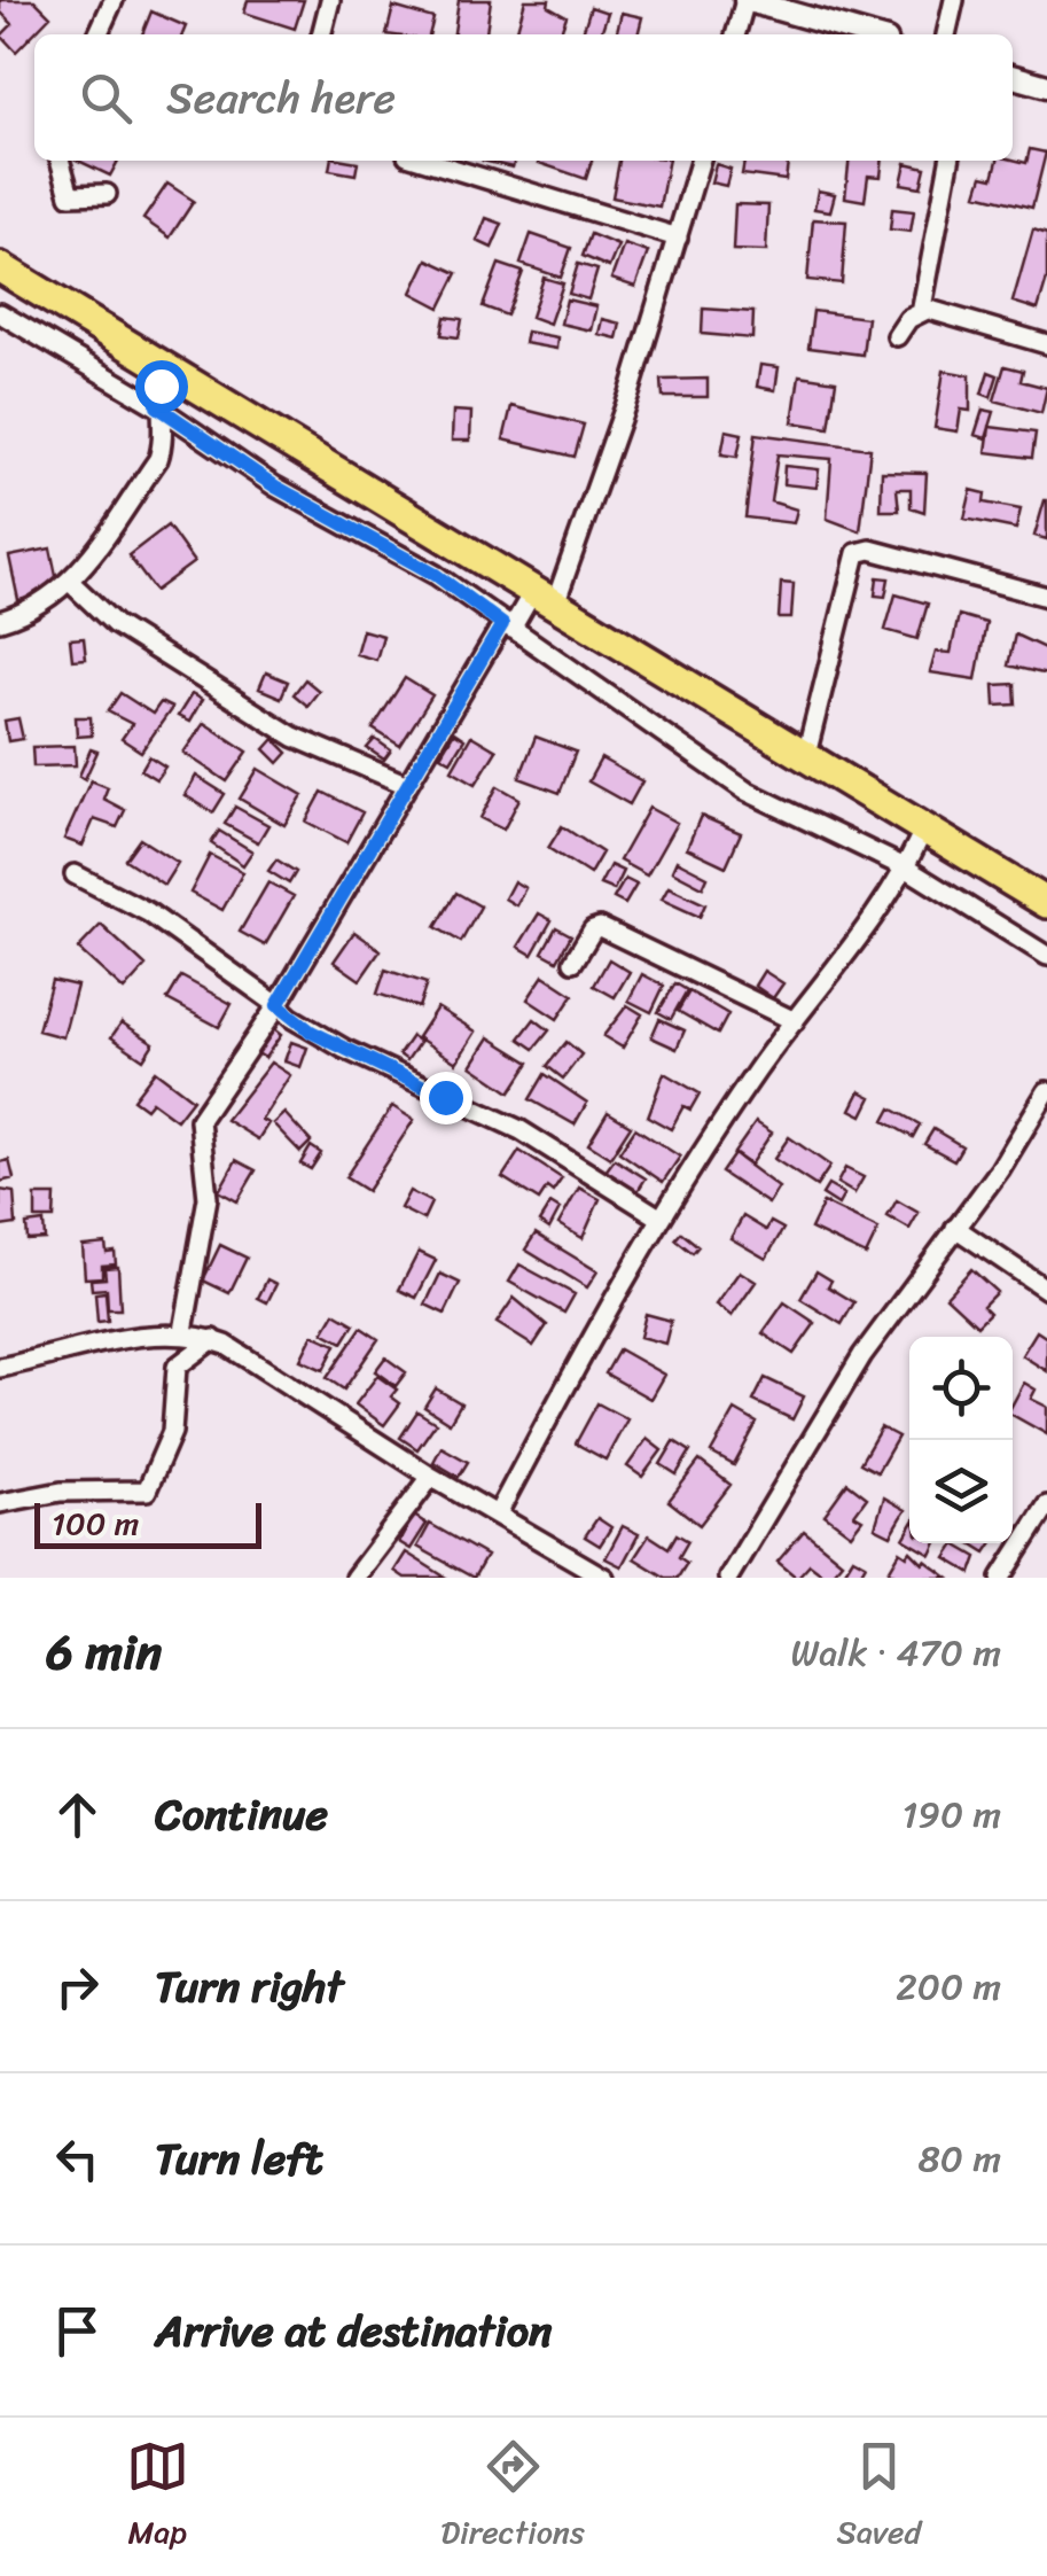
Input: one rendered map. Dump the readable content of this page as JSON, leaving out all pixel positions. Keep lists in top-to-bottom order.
{
  "scale_bar": "100 m",
  "page": {
    "search": "Search here",
    "scale": "100 m",
    "heading": ["6 min", "Walk · 470 m"],
    "list": [
      ["Continue", "190 m"],
      ["Turn right", "200 m"],
      ["Turn left", "80 m"],
      "Arrive at destination"
    ],
    "nav": ["Map", "Directions", "Saved"]
  }
}
